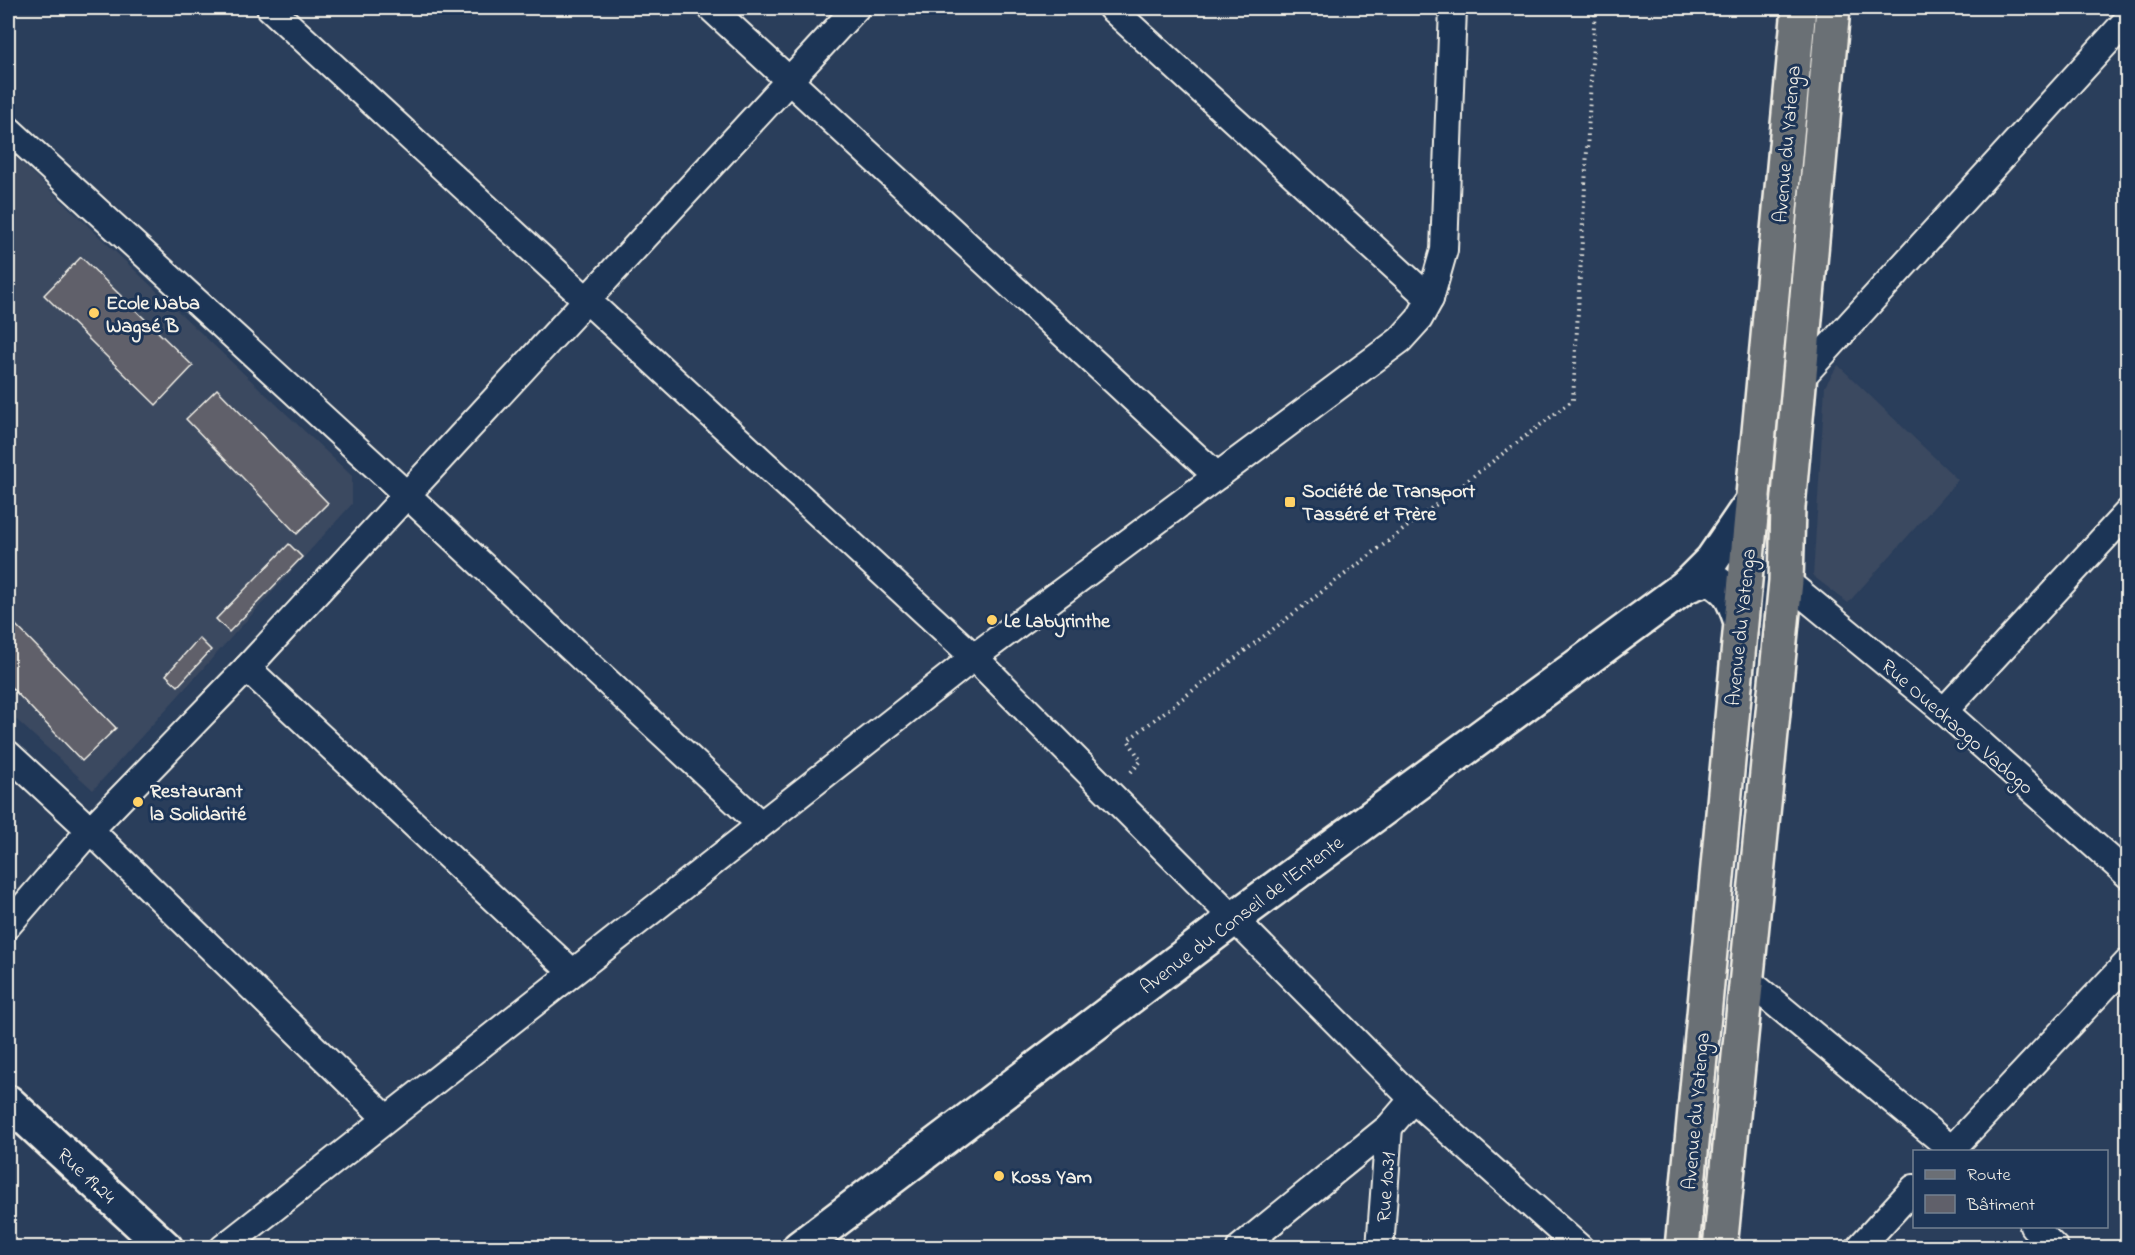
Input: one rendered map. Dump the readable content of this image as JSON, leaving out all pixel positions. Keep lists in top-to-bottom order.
{
  "streets": {
    "main road": ["Avenue du Yatenga"],
    "street": [
      "Rue Ouedraogo Vadogo",
      "Avenue du Conseil de l'Entente",
      "Rue 19.24",
      "Rue 10.31"
    ]
  },
  "crossings": [
    ["Avenue du Yatenga", "Rue Ouedraogo Vadogo"],
    ["Avenue du Yatenga", "Avenue du Conseil de l'Entente"]
  ],
  "places": {
    "other": [
      "Ecole Naba Wagsé B",
      "Le Labyrinthe",
      "Restaurant la Solidarité",
      "Koss Yam"
    ],
    "transit": ["Société de Transport Tasséré et Frère"]
  },
  "legend": ["Route", "Bâtiment"]
}
